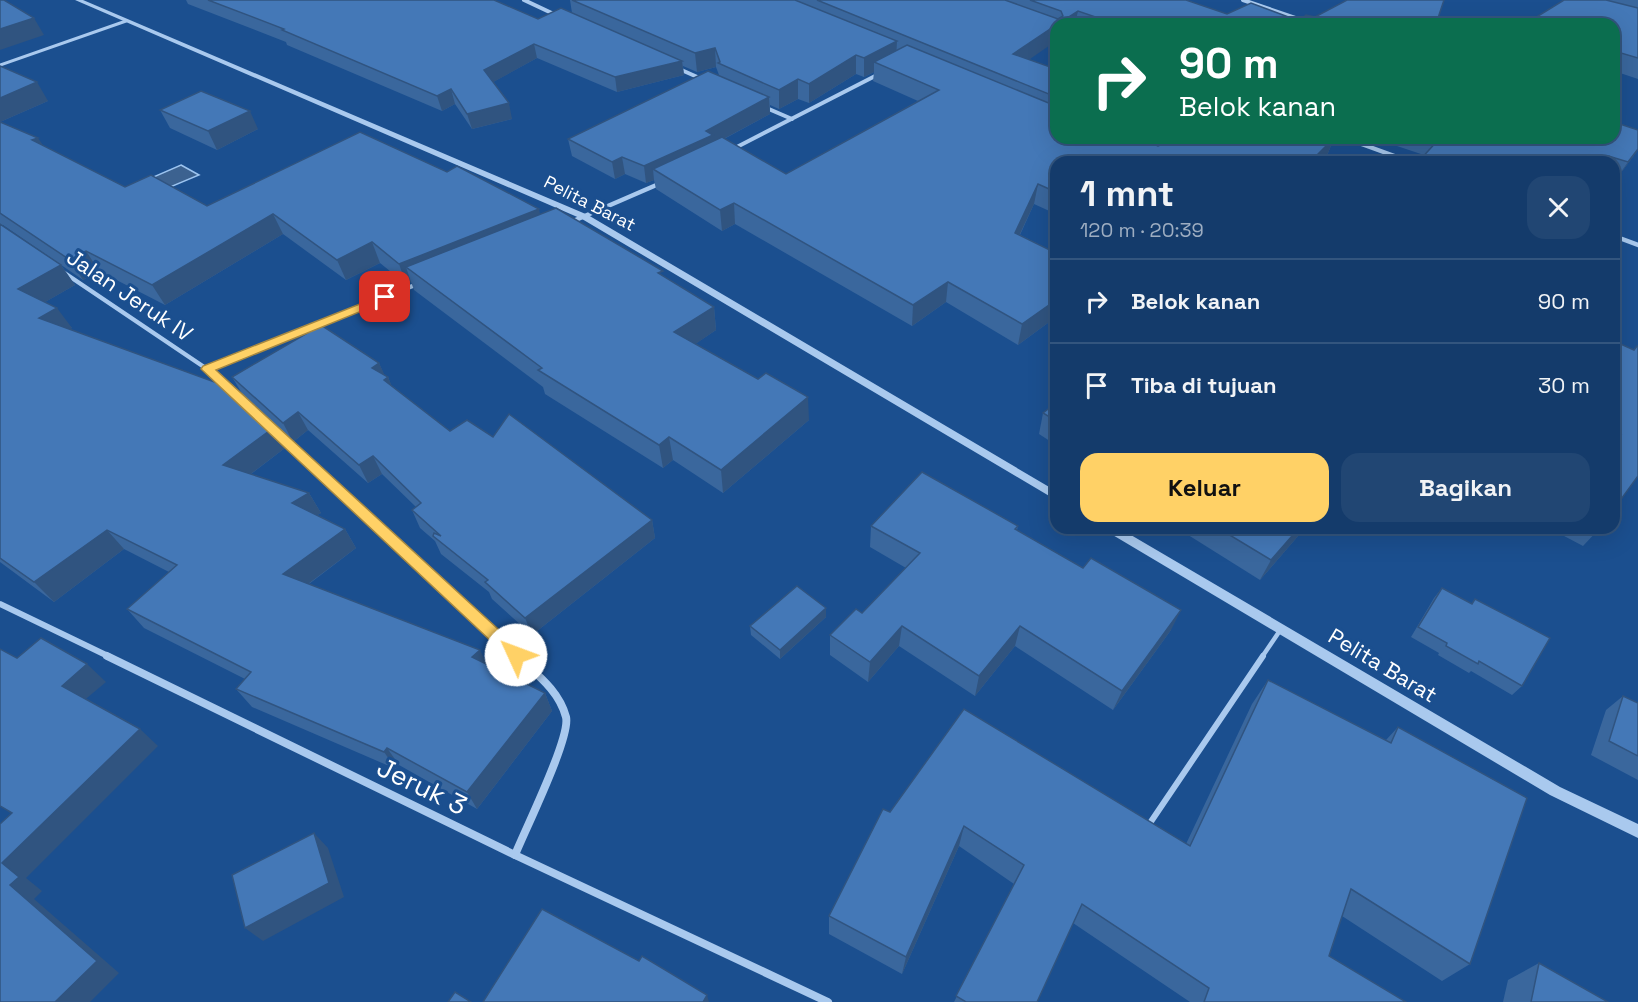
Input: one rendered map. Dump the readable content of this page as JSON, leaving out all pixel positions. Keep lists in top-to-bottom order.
{
  "streets": {
    "street": ["Pelita Barat", "Jalan Jeruk IV", "Jeruk 3"]
  },
  "page": {
    "turn": ["90 m", "Belok kanan"],
    "heading": ["1 mnt", "120 m · 20:39"],
    "list": [
      {
        "name": "Belok kanan",
        "value": "90 m"
      },
      {
        "name": "Tiba di tujuan",
        "value": "30 m"
      }
    ],
    "buttons": ["Keluar", "Bagikan"]
  }
}
